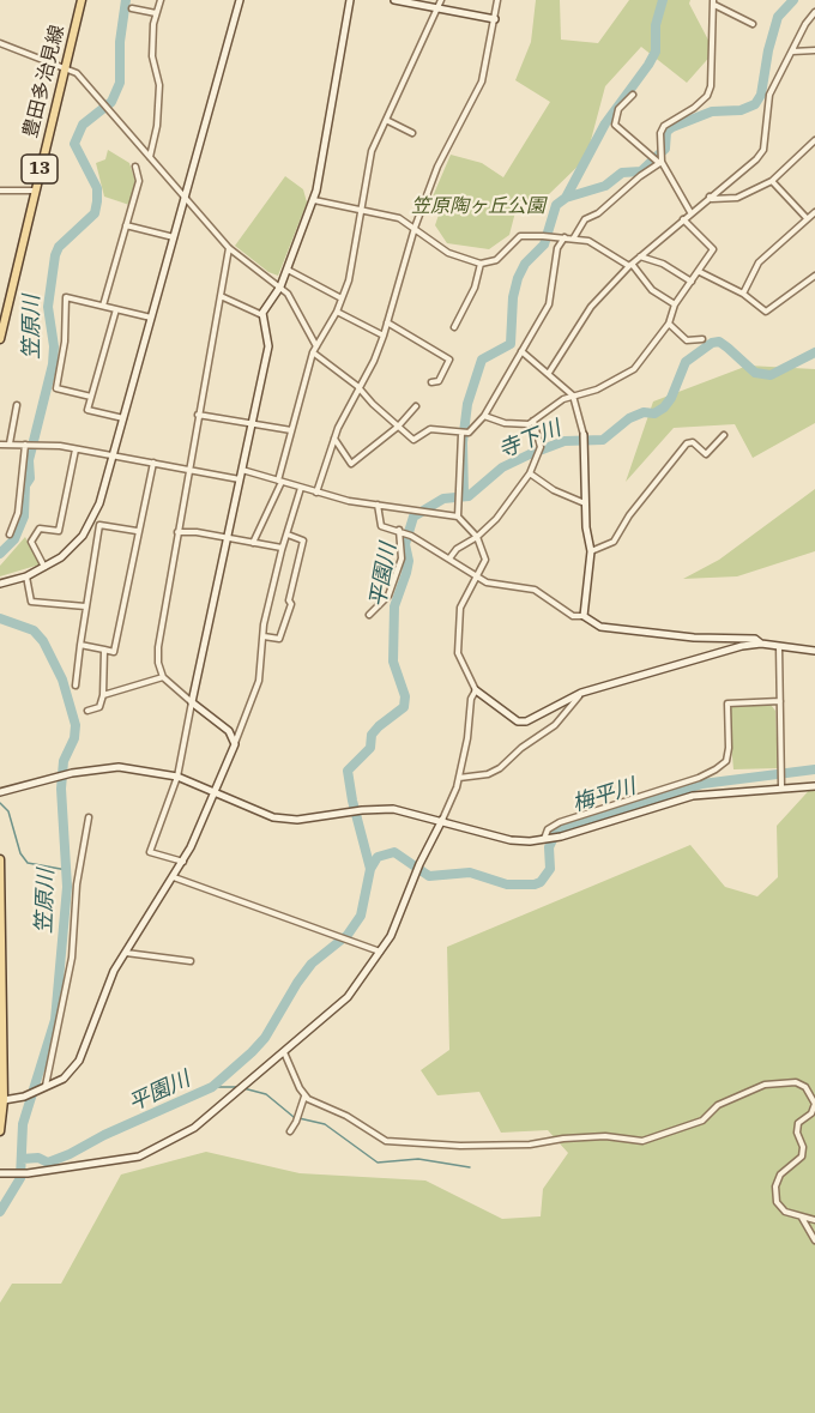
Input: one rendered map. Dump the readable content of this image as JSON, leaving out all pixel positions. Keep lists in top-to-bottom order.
{
  "streets": {
    "main road": ["豊田多治見線", "13"]
  },
  "water": [
    "笠原川",
    "寺下川",
    "平園川",
    "梅平川"
  ],
  "parks": ["笠原陶ヶ丘公園"]
}
